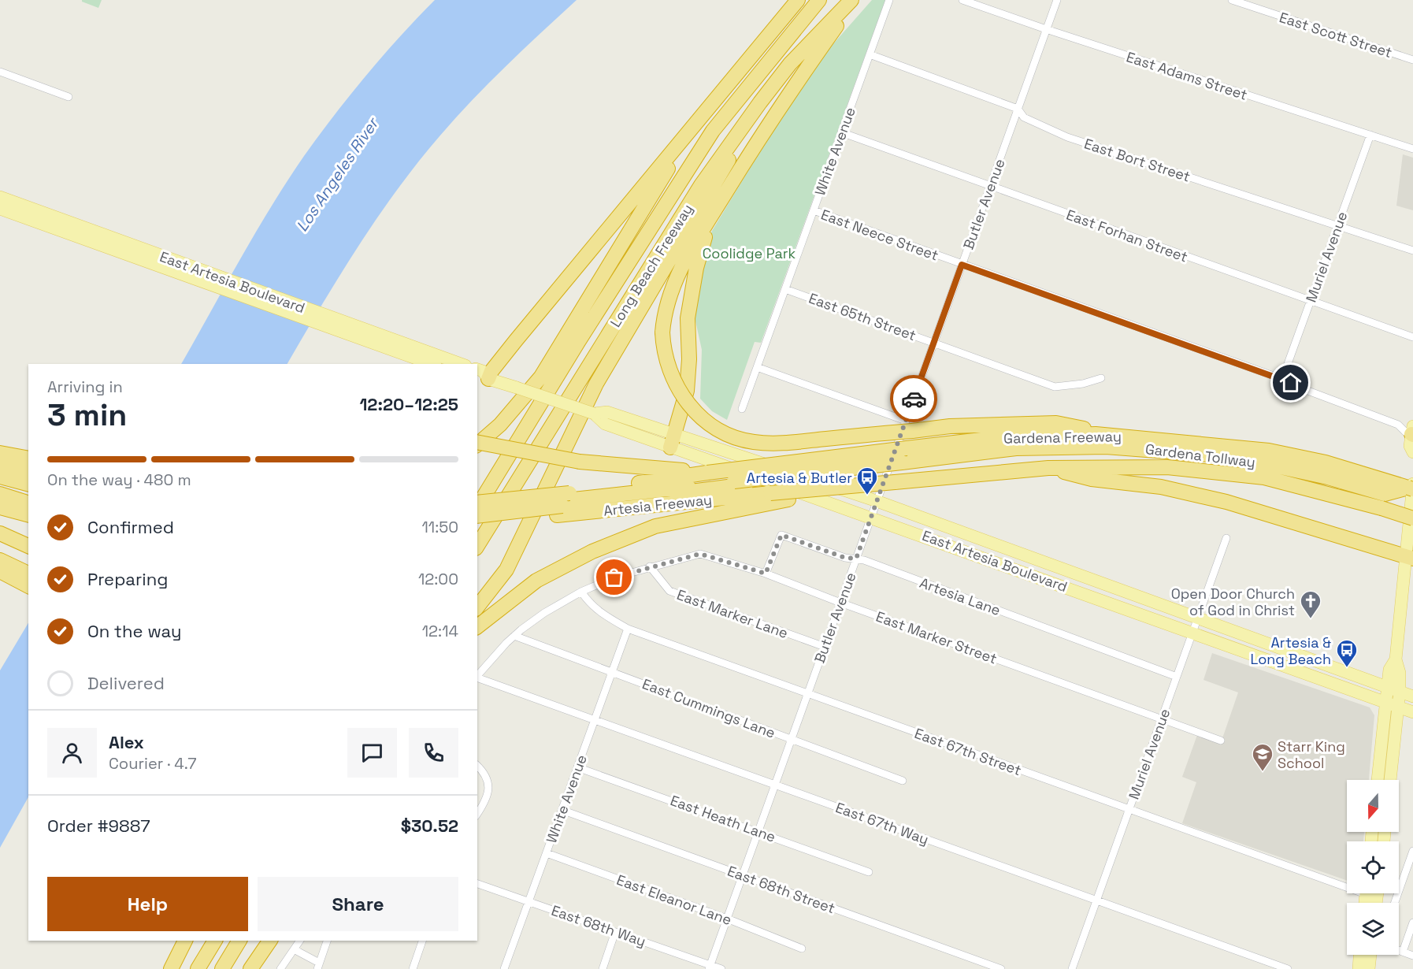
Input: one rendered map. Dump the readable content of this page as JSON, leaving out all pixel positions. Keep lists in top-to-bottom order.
{
  "streets": {
    "highway": [
      "Long Beach Freeway",
      "Gardena Freeway",
      "Gardena Tollway",
      "Artesia Freeway"
    ],
    "main road": ["East Artesia Boulevard"],
    "street": [
      "East Scott Street",
      "East Adams Street",
      "White Avenue",
      "East Bort Street",
      "Butler Avenue",
      "East Neece Street",
      "East Forhan Street",
      "Muriel Avenue",
      "East 65th Street",
      "Artesia Lane",
      "East Marker Lane",
      "East Marker Street",
      "East Cummings Lane",
      "East 67th Street",
      "East Heath Lane",
      "East 67th Way",
      "East 68th Street",
      "East Eleanor Lane",
      "East 68th Way"
    ]
  },
  "crossings": [
    ["East Adams Street", "Butler Avenue"],
    ["East Adams Street", "Muriel Avenue"],
    ["White Avenue", "East Bort Street"],
    ["White Avenue", "East Neece Street"],
    ["White Avenue", "East Forhan Street"],
    ["White Avenue", "East 65th Street"],
    ["White Avenue", "East Cummings Lane"],
    ["White Avenue", "East 67th Street"],
    ["White Avenue", "East Heath Lane"],
    ["White Avenue", "East 67th Way"],
    ["White Avenue", "East 68th Street"],
    ["White Avenue", "East Eleanor Lane"],
    ["White Avenue", "East 68th Way"],
    ["East Bort Street", "Butler Avenue"],
    ["East Bort Street", "Muriel Avenue"],
    ["Butler Avenue", "East Neece Street"],
    ["Butler Avenue", "East Forhan Street"],
    ["Butler Avenue", "East Artesia Boulevard"],
    ["Butler Avenue", "East 65th Street"],
    ["Butler Avenue", "Artesia Lane"],
    ["Butler Avenue", "East Marker Lane"],
    ["Butler Avenue", "East Marker Street"],
    ["Butler Avenue", "East Cummings Lane"],
    ["Butler Avenue", "East 67th Street"],
    ["Butler Avenue", "East Heath Lane"],
    ["Butler Avenue", "East 67th Way"],
    ["Butler Avenue", "East 68th Street"],
    ["Butler Avenue", "East Eleanor Lane"],
    ["Butler Avenue", "East 68th Way"],
    ["East Neece Street", "Muriel Avenue"],
    ["East Forhan Street", "Muriel Avenue"],
    ["Muriel Avenue", "East Artesia Boulevard"],
    ["Muriel Avenue", "Artesia Lane"],
    ["Muriel Avenue", "East Marker Street"],
    ["Muriel Avenue", "East 67th Street"],
    ["Muriel Avenue", "East 67th Way"],
    ["Gardena Freeway", "Gardena Tollway"],
    ["Gardena Freeway", "Artesia Freeway"],
    ["Gardena Tollway", "Artesia Freeway"],
    ["Artesia Lane", "East Marker Street"],
    ["East Marker Lane", "East Marker Street"],
    ["East Marker Street", "East Cummings Lane"],
    ["East Marker Street", "East 67th Street"]
  ],
  "water": ["Los Angeles River"],
  "parks": ["Coolidge Park"],
  "places": {
    "bus stop": ["Artesia & Butler", "Artesia & Long Beach"],
    "church": ["Open Door Church of God in Christ"],
    "school or university": ["Starr King School"]
  },
  "north": "bottom",
  "page": {
    "heading": ["3 min", "Arriving in", "12:20–12:25"],
    "panel": [
      "Alex",
      "Courier · 4.7",
      "Order #9887",
      "$30.52"
    ],
    "bar": "On the way · 480 m",
    "list": [
      ["Confirmed", "11:50"],
      ["Preparing", "12:00"],
      ["On the way", "12:14"],
      "Delivered"
    ],
    "buttons": ["Help", "Share"]
  }
}
